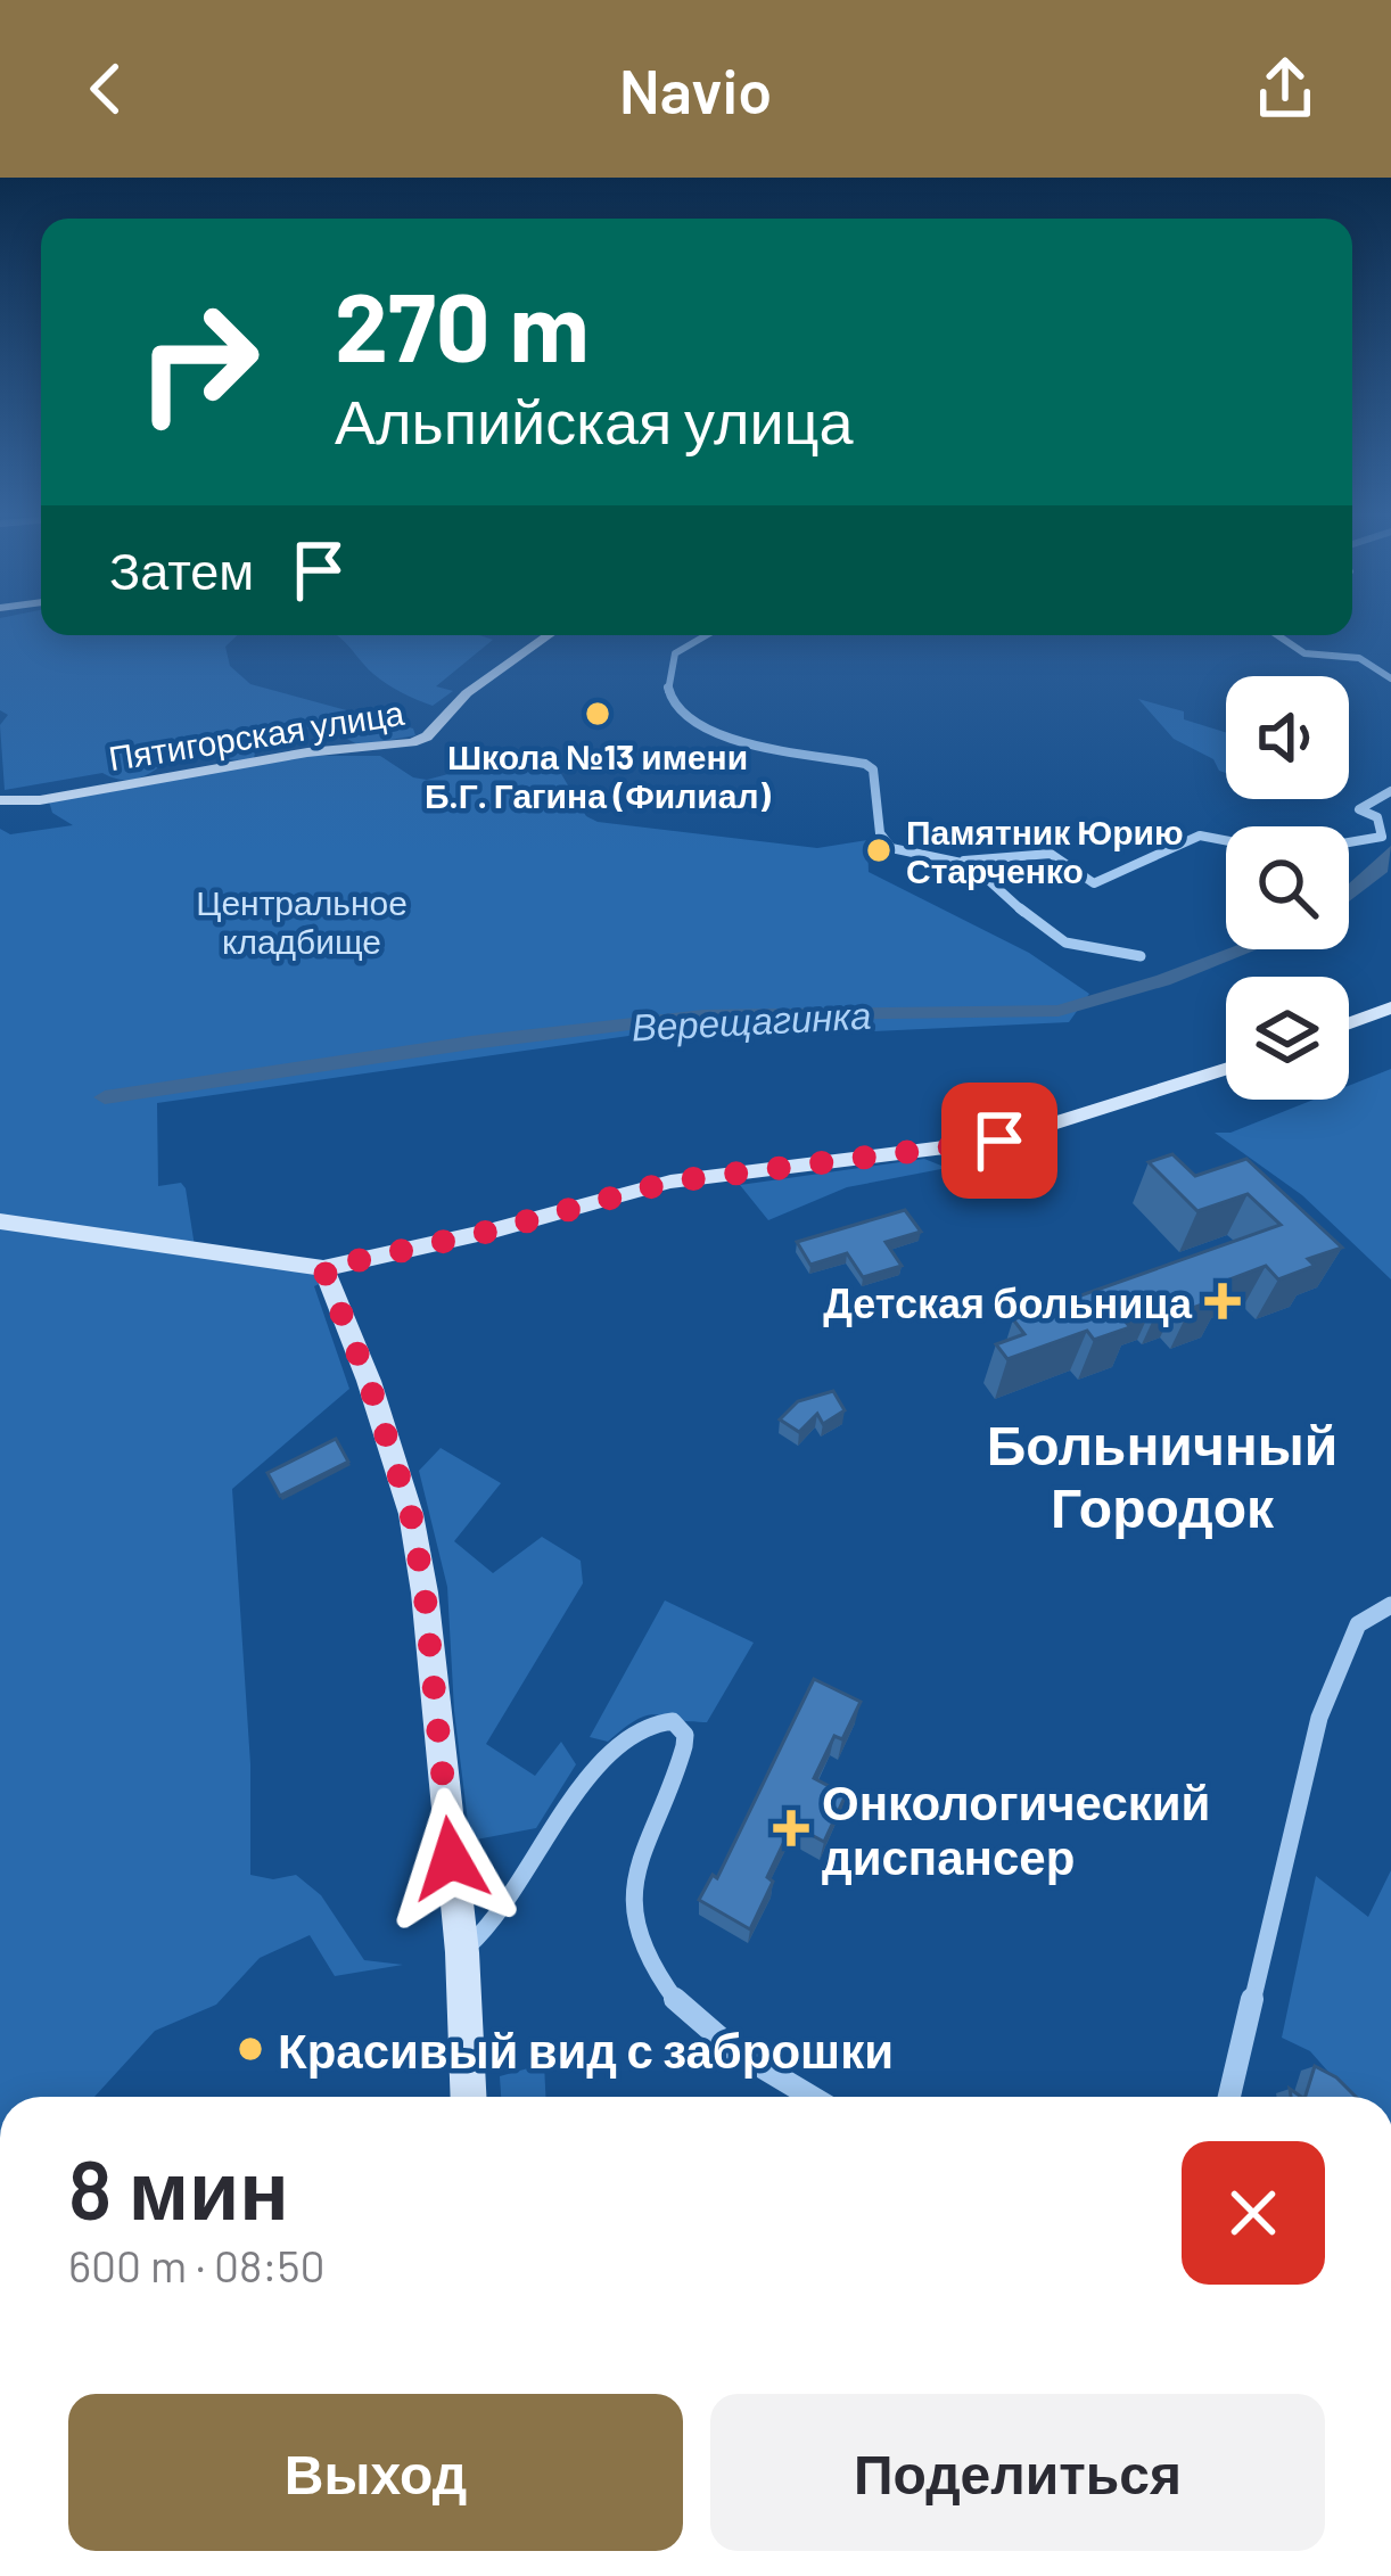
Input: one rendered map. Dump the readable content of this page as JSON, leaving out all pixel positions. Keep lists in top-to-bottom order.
{
  "streets": {
    "street": ["Пятигорская улица"]
  },
  "districts": ["Больничный Городок"],
  "water": ["Верещагинка"],
  "parks": ["Центральное кладбище"],
  "places": {
    "other": ["Школа №13 имени Б.Г. Гагина (Филиал)", "Памятник Юрию Старченко", "Красивый вид с заброшки"],
    "health": ["Детская больница", "Онкологический диспансер"]
  },
  "page": {
    "header": "Navio",
    "turn": ["270 m", "Альпийская улица"],
    "then": "Затем",
    "heading": ["8 мин", "600 m · 08:50"],
    "buttons": ["Выход", "Поделиться"]
  }
}
